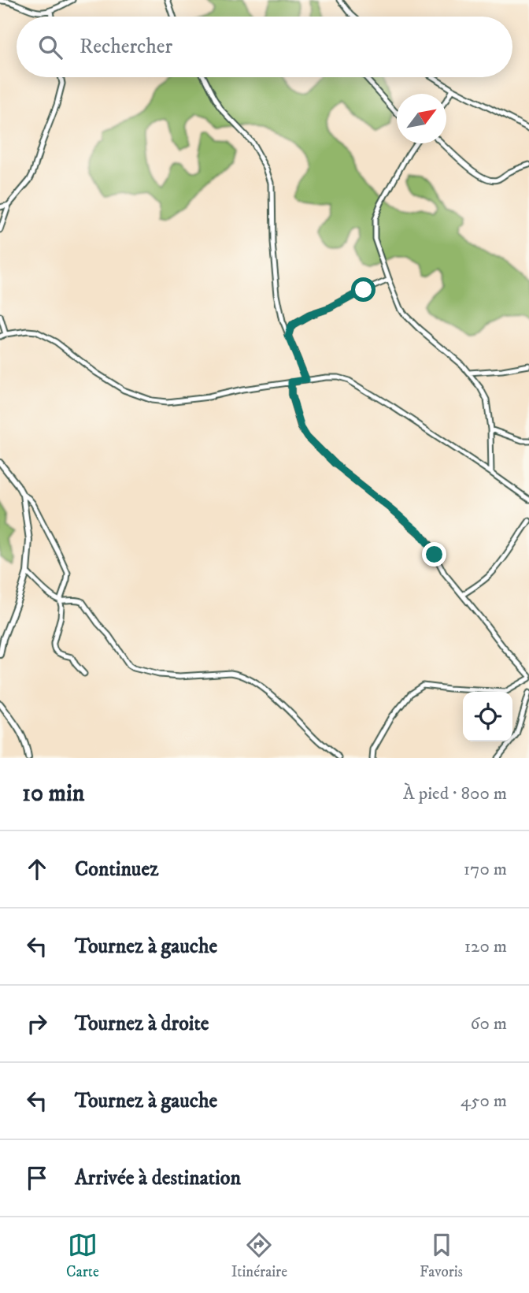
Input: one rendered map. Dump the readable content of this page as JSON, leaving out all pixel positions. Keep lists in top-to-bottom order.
{
  "north": "top right",
  "page": {
    "search": "Rechercher",
    "heading": ["10 min", "À pied · 800 m"],
    "list": [
      ["Continuez", "170 m"],
      ["Tournez à gauche", "120 m"],
      ["Tournez à droite", "60 m"],
      ["Tournez à gauche", "450 m"],
      "Arrivée à destination"
    ],
    "nav": ["Carte", "Itinéraire", "Favoris"]
  }
}
